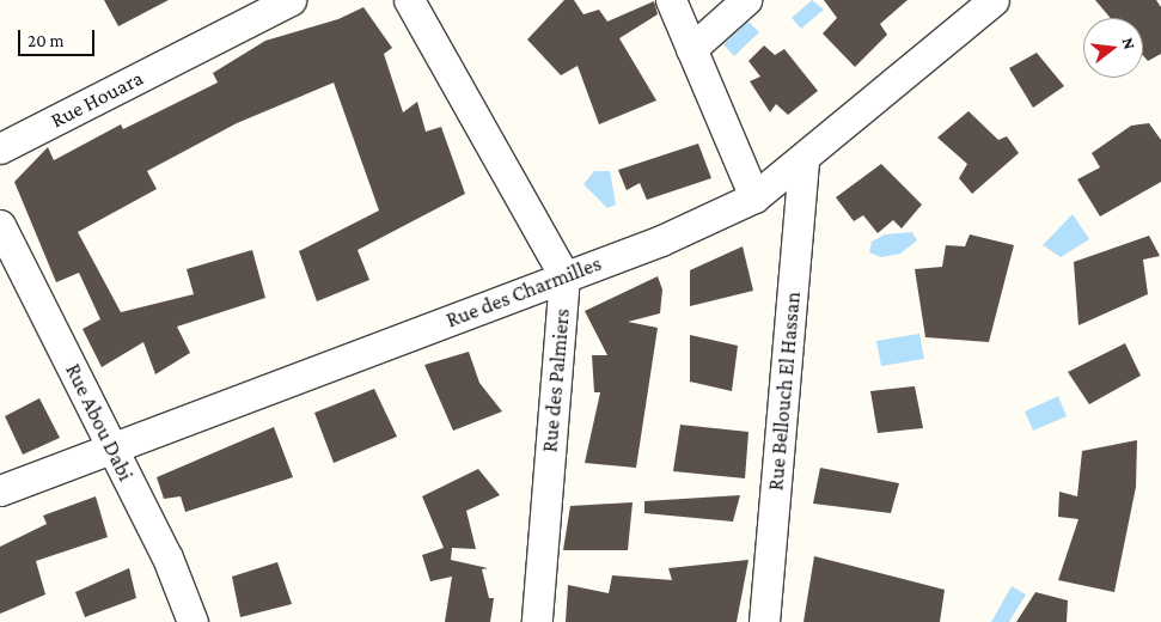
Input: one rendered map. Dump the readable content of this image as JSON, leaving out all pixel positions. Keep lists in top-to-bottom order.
{
  "streets": {
    "street": [
      "Rue Houara",
      "Rue des Charmilles",
      "Rue des Palmiers",
      "Rue Bellouch El Hassan",
      "Rue Abou Dabi"
    ]
  },
  "crossings": [
    ["Rue des Charmilles", "Rue des Palmiers"],
    ["Rue des Charmilles", "Rue Bellouch El Hassan"],
    ["Rue des Charmilles", "Rue Abou Dabi"]
  ],
  "scale_bar": "20 m",
  "north": "right"
}
